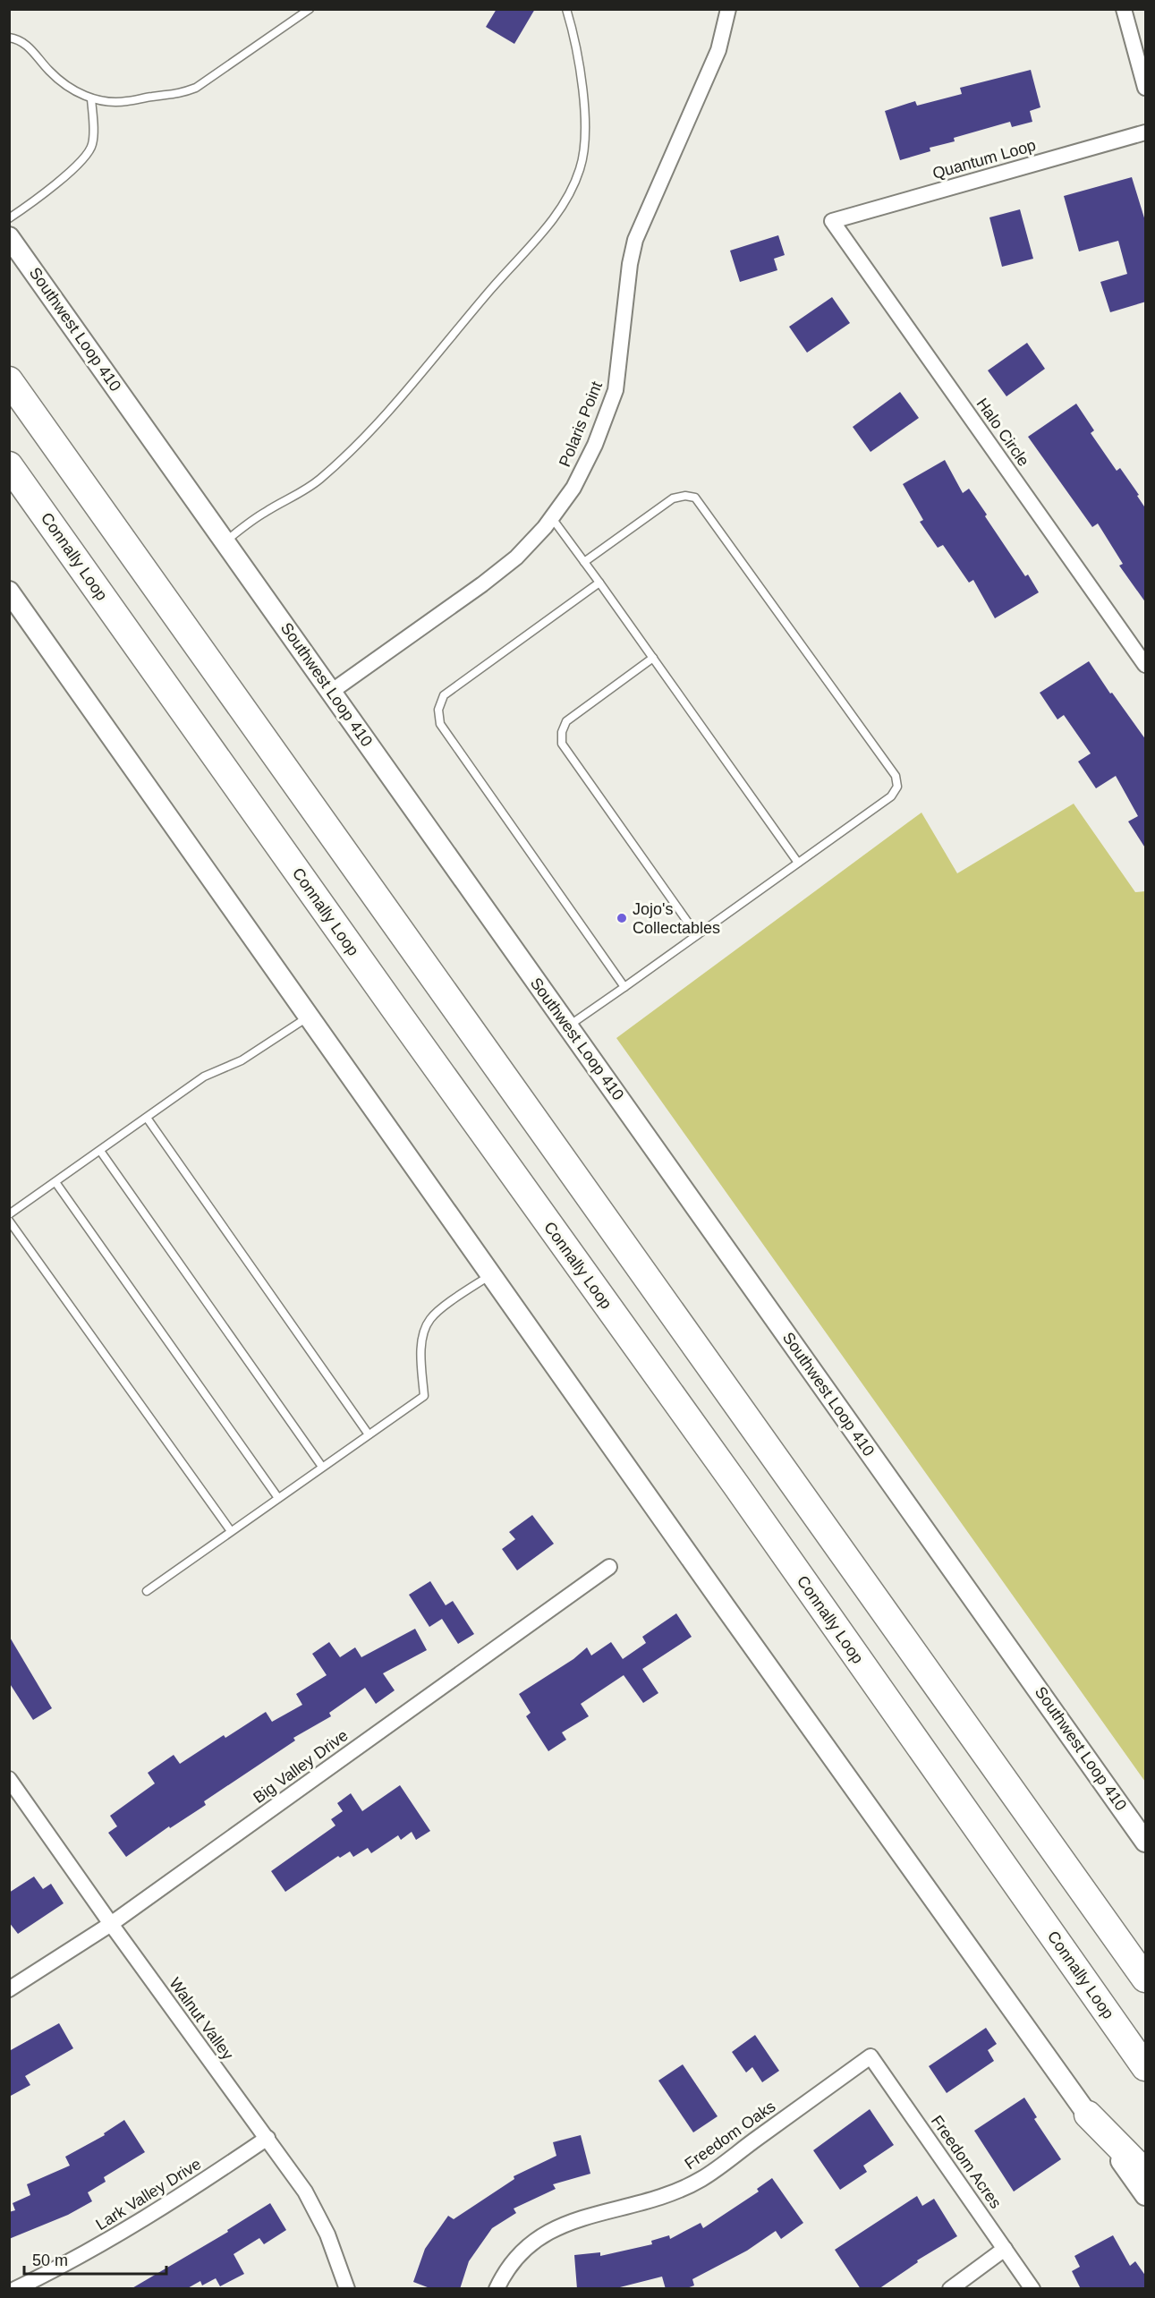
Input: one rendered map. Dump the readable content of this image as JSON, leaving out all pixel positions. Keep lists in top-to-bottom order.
{
  "streets": {
    "highway": ["Connally Loop"],
    "main road": ["Southwest Loop 410"],
    "street": [
      "Quantum Loop",
      "Polaris Point",
      "Halo Circle",
      "Big Valley Drive",
      "Walnut Valley",
      "Freedom Oaks",
      "Freedom Acres",
      "Lark Valley Drive"
    ]
  },
  "crossings": [
    ["Quantum Loop", "Halo Circle"],
    ["Southwest Loop 410", "Polaris Point"],
    ["Big Valley Drive", "Walnut Valley"],
    ["Walnut Valley", "Lark Valley Drive"],
    ["Freedom Oaks", "Freedom Acres"]
  ],
  "places": ["Jojo's Collectables"],
  "scale_bar": "50 m"
}
